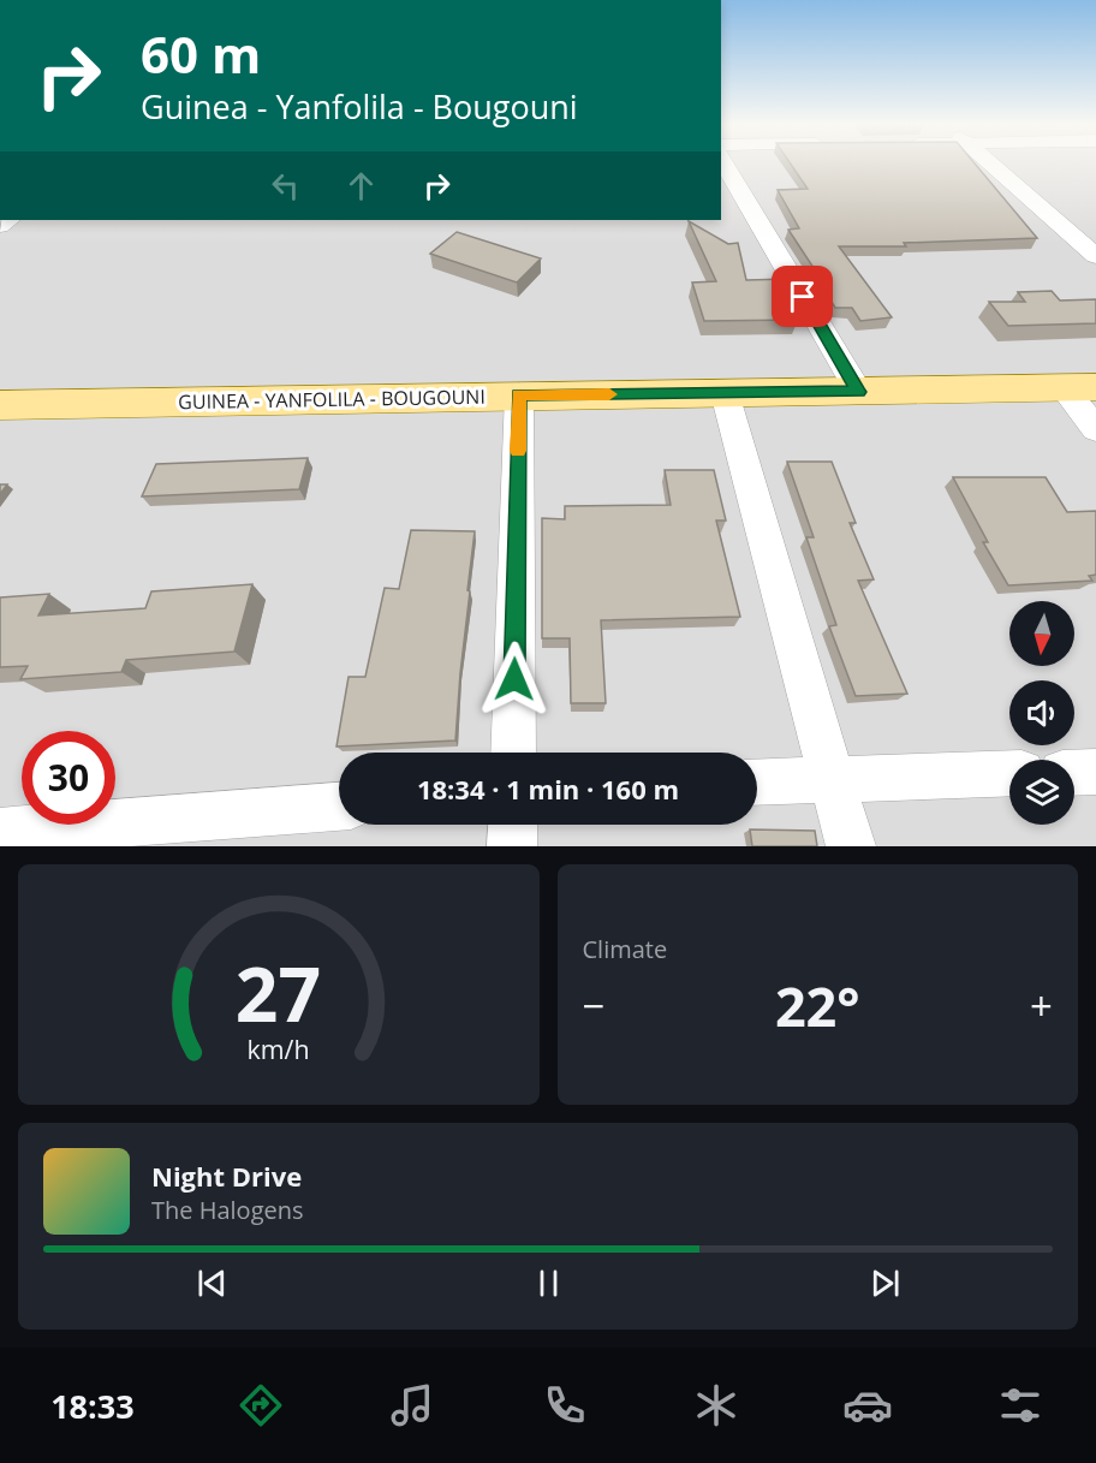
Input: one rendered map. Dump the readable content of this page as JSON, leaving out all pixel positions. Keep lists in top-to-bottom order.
{
  "streets": {
    "main road": ["GUINEA - YANFOLILA - BOUGOUNI"]
  },
  "north": "bottom",
  "page": {
    "turn": ["60 m", "Guinea - Yanfolila - Bougouni"],
    "limit": "30",
    "trip": "18:34 · 1 min · 160 m",
    "tile": "Climate",
    "heat": ["−", "22°", "+"],
    "song": ["Night Drive", "The Halogens"],
    "tabs": "18:33",
    "gauge": ["27", "km/h"]
  }
}
